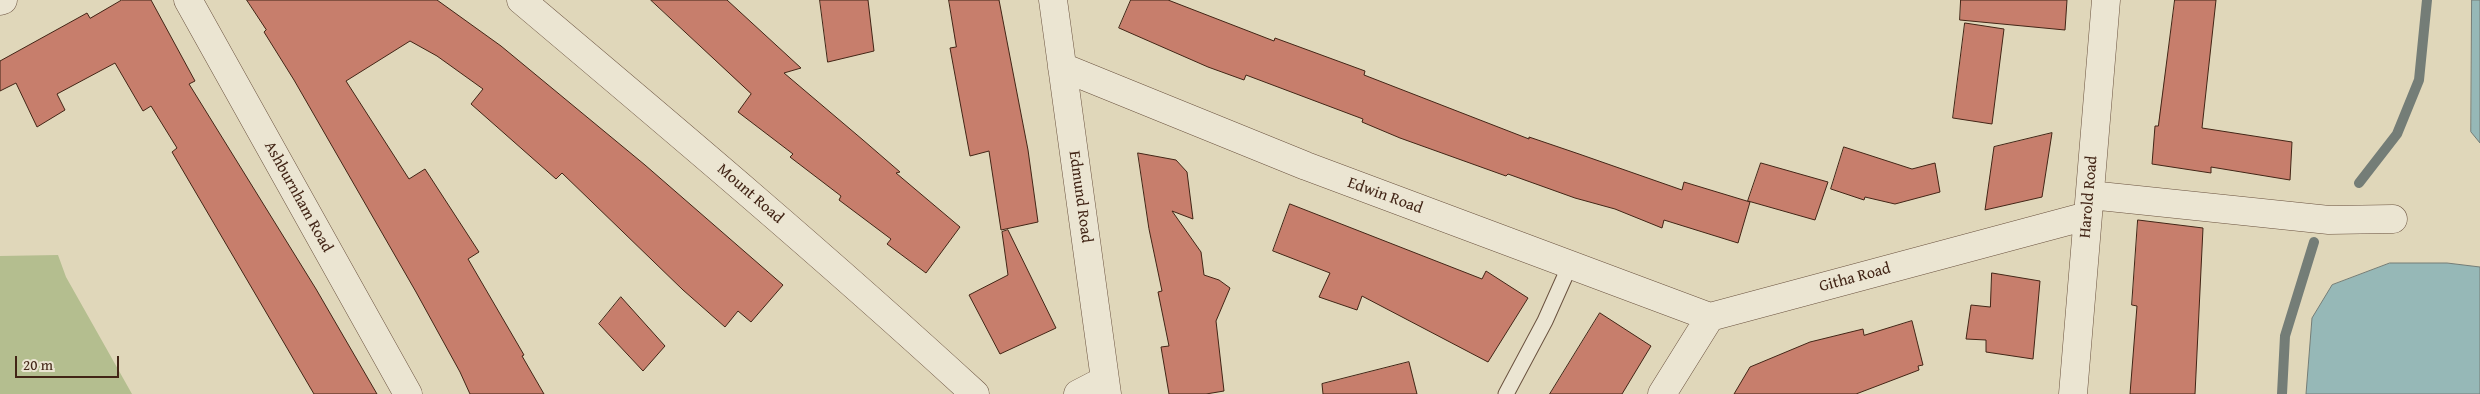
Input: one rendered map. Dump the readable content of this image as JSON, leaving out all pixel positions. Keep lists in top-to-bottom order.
{
  "streets": {
    "street": [
      "Mount Road",
      "Edwin Road",
      "Ashburnham Road",
      "Edmund Road",
      "Harold Road",
      "Githa Road"
    ]
  },
  "crossings": [
    ["Edwin Road", "Edmund Road"],
    ["Edwin Road", "Githa Road"],
    ["Harold Road", "Githa Road"]
  ],
  "scale_bar": "20 m"
}
